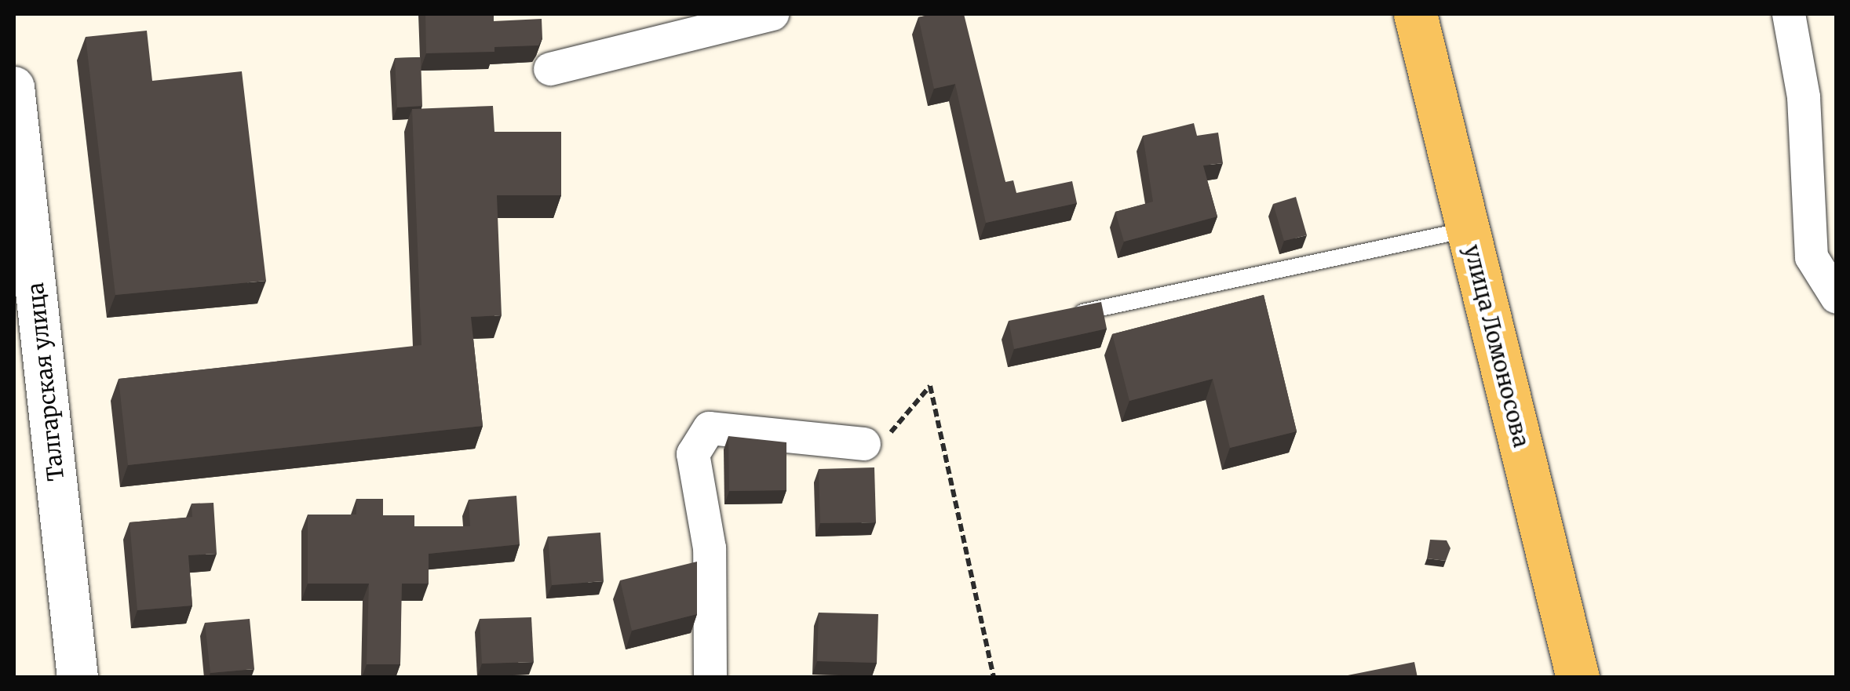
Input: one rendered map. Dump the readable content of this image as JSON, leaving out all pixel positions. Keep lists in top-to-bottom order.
{
  "streets": {
    "main road": ["улица Ломоносова"],
    "street": ["Талгарская улица"]
  }
}
